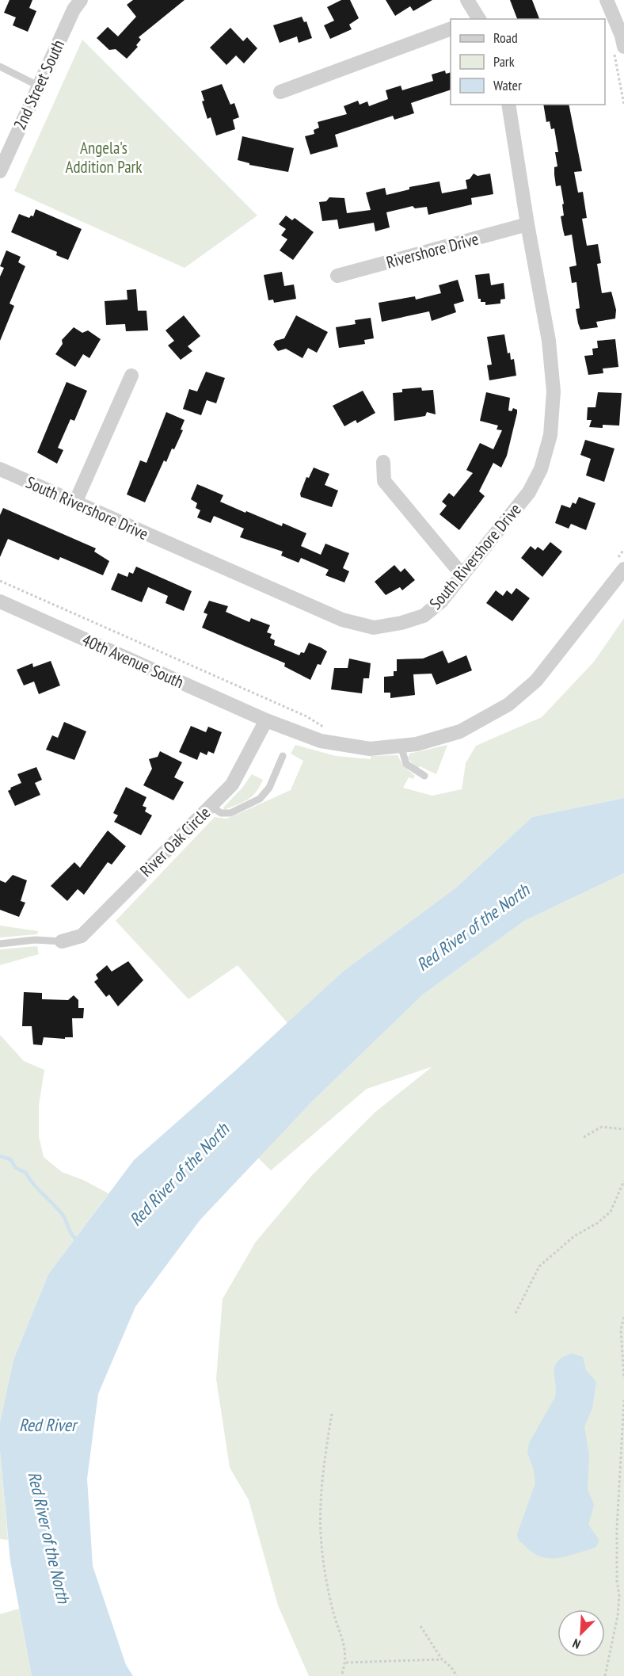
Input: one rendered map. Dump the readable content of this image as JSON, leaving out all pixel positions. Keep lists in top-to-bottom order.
{
  "streets": {
    "street": [
      "2nd Street South",
      "Rivershore Drive",
      "South Rivershore Drive",
      "40th Avenue South",
      "River Oak Circle"
    ]
  },
  "crossings": [
    ["Rivershore Drive", "South Rivershore Drive"],
    ["40th Avenue South", "River Oak Circle"]
  ],
  "water": ["Red River of the North", "Red River"],
  "parks": ["Angela's Addition Park"],
  "legend": ["Road", "Park", "Water"],
  "north": "bottom left"
}
